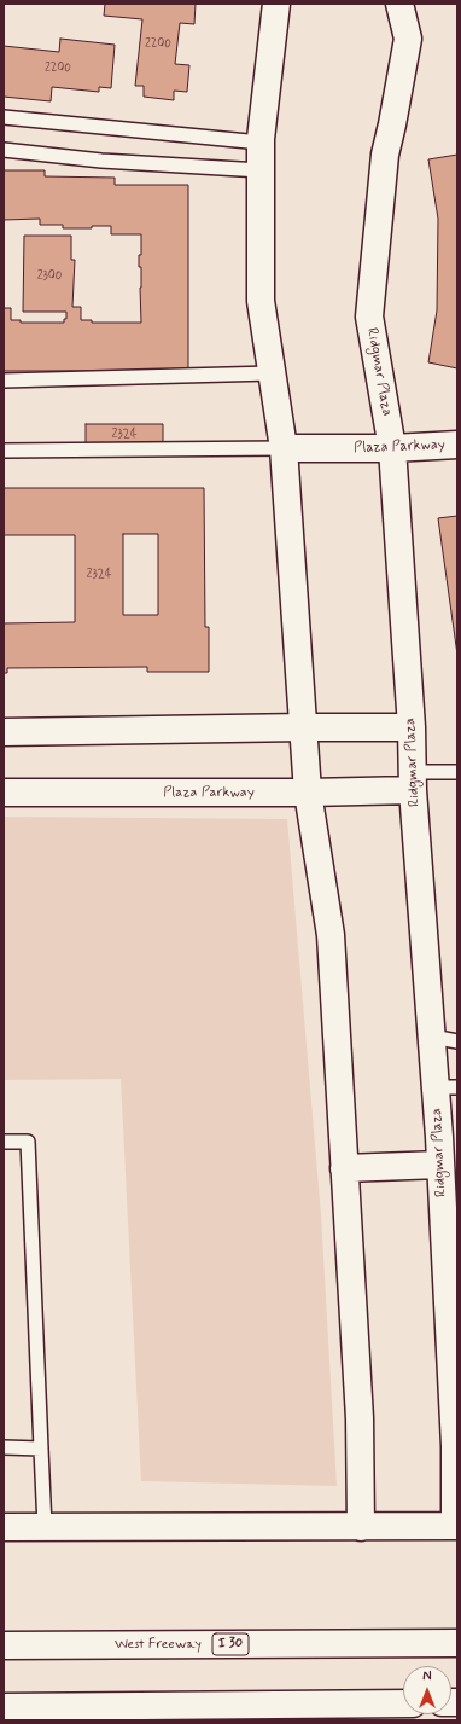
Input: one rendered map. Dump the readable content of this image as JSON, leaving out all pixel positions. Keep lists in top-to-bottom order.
{
  "streets": {
    "main road": [
      "Ridgmar Plaza",
      "Plaza Parkway",
      "West Freeway",
      "I 30"
    ]
  },
  "crossings": [
    ["Ridgmar Plaza", "Plaza Parkway"]
  ],
  "house_numbers": [
    "2200",
    "2200",
    "2300",
    "2324",
    "2324"
  ],
  "north": "top"
}
